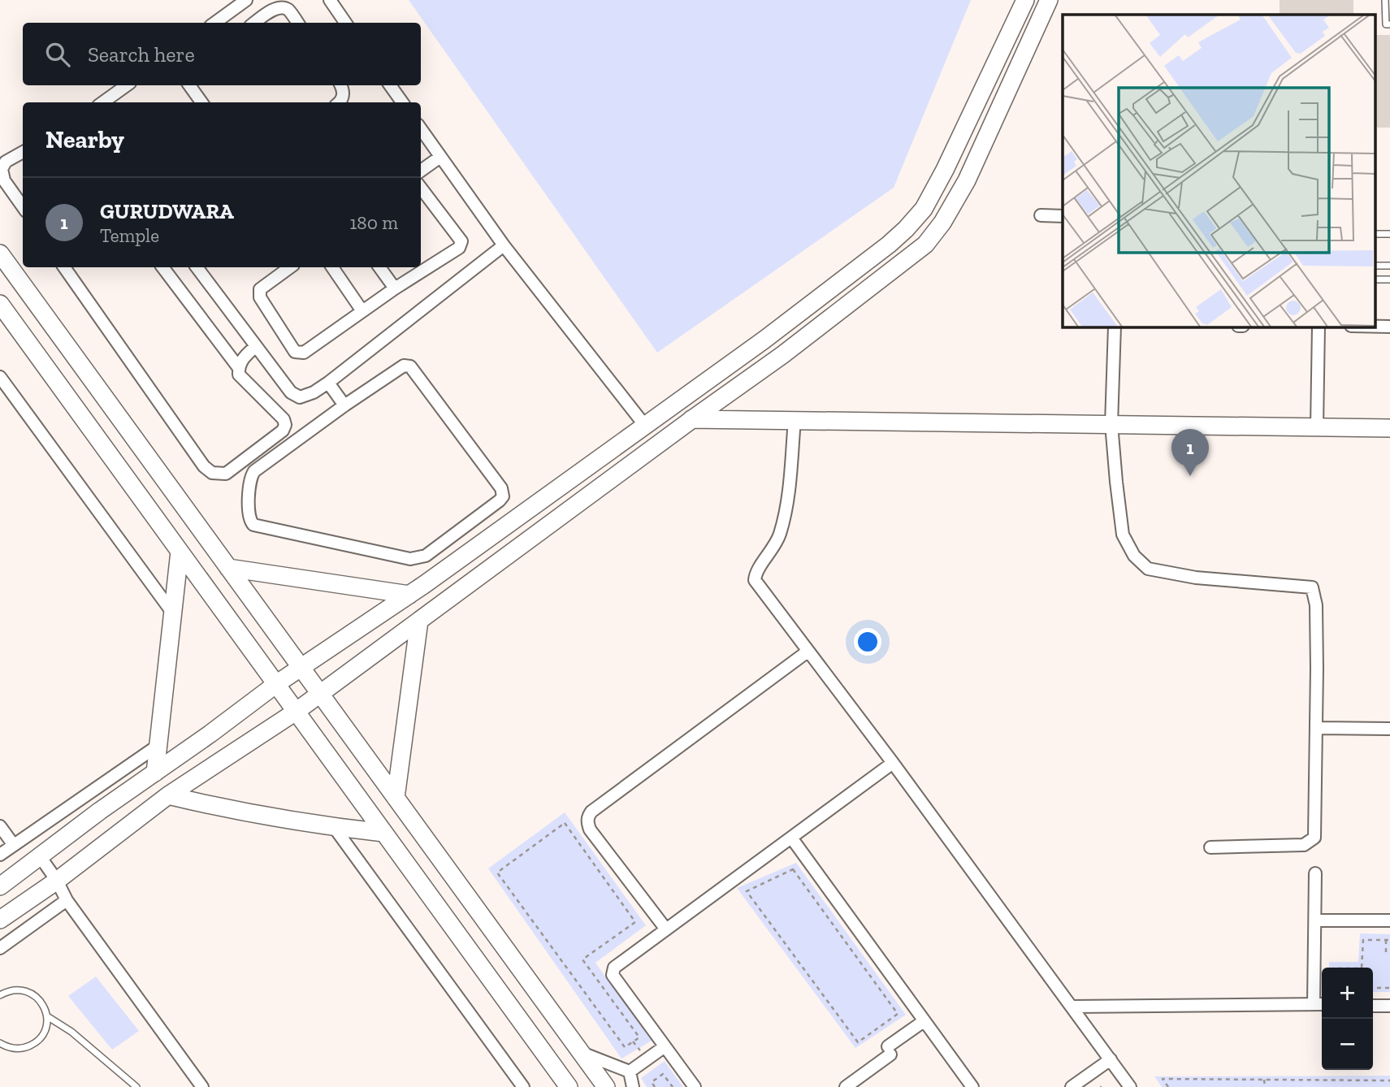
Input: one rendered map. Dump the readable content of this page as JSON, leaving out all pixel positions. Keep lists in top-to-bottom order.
{
  "page": {
    "search": "Search here",
    "heading": "Nearby",
    "list": [
      {
        "mark": "1",
        "name": "GURUDWARA",
        "note": "Temple",
        "value": "180 m"
      }
    ],
    "pins": "1",
    "map_buttons": ["+", "−"]
  }
}
